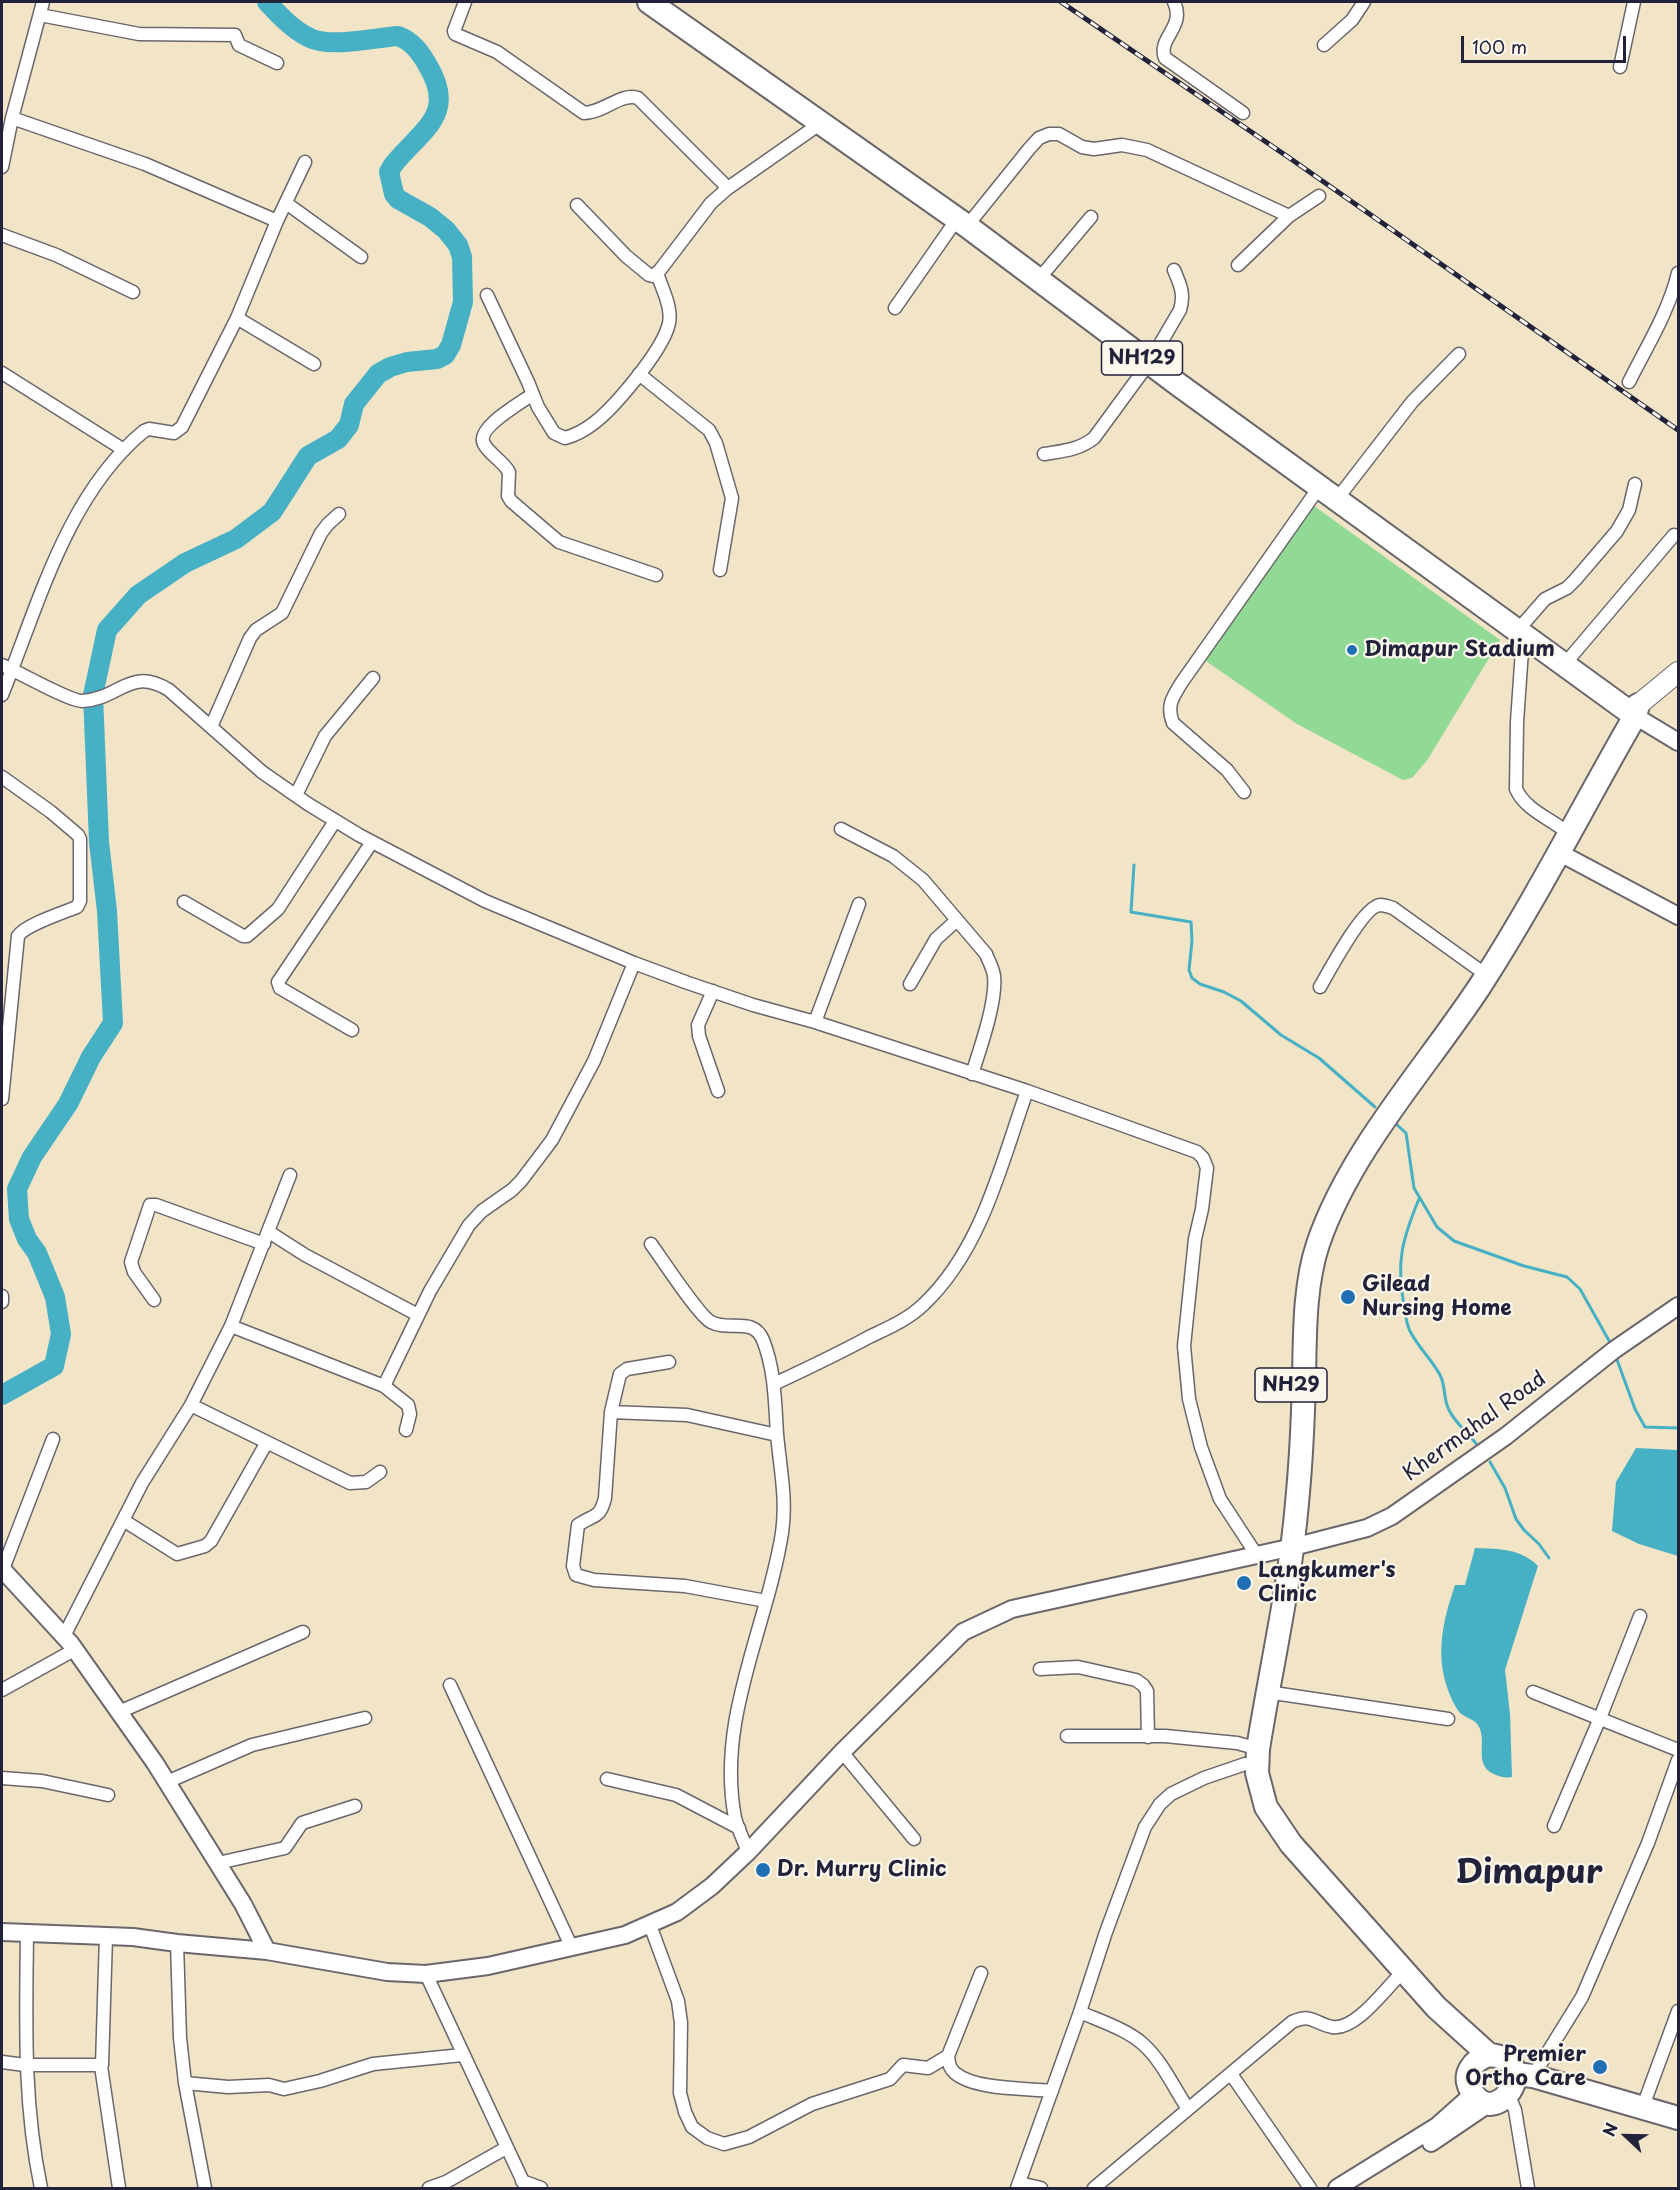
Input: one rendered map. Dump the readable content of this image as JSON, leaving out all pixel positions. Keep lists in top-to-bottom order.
{
  "streets": {
    "highway": ["NH129", "NH29"],
    "street": ["Khermahal Road"]
  },
  "crossings": [
    ["NH129", "NH29"],
    ["NH29", "Khermahal Road"]
  ],
  "districts": ["Dimapur"],
  "places": [
    "Dimapur Stadium",
    "Gilead Nursing Home",
    "Langkumer's Clinic",
    "Dr. Murry Clinic",
    "Premier Ortho Care"
  ],
  "scale_bar": "100 m",
  "north": "left"
}
